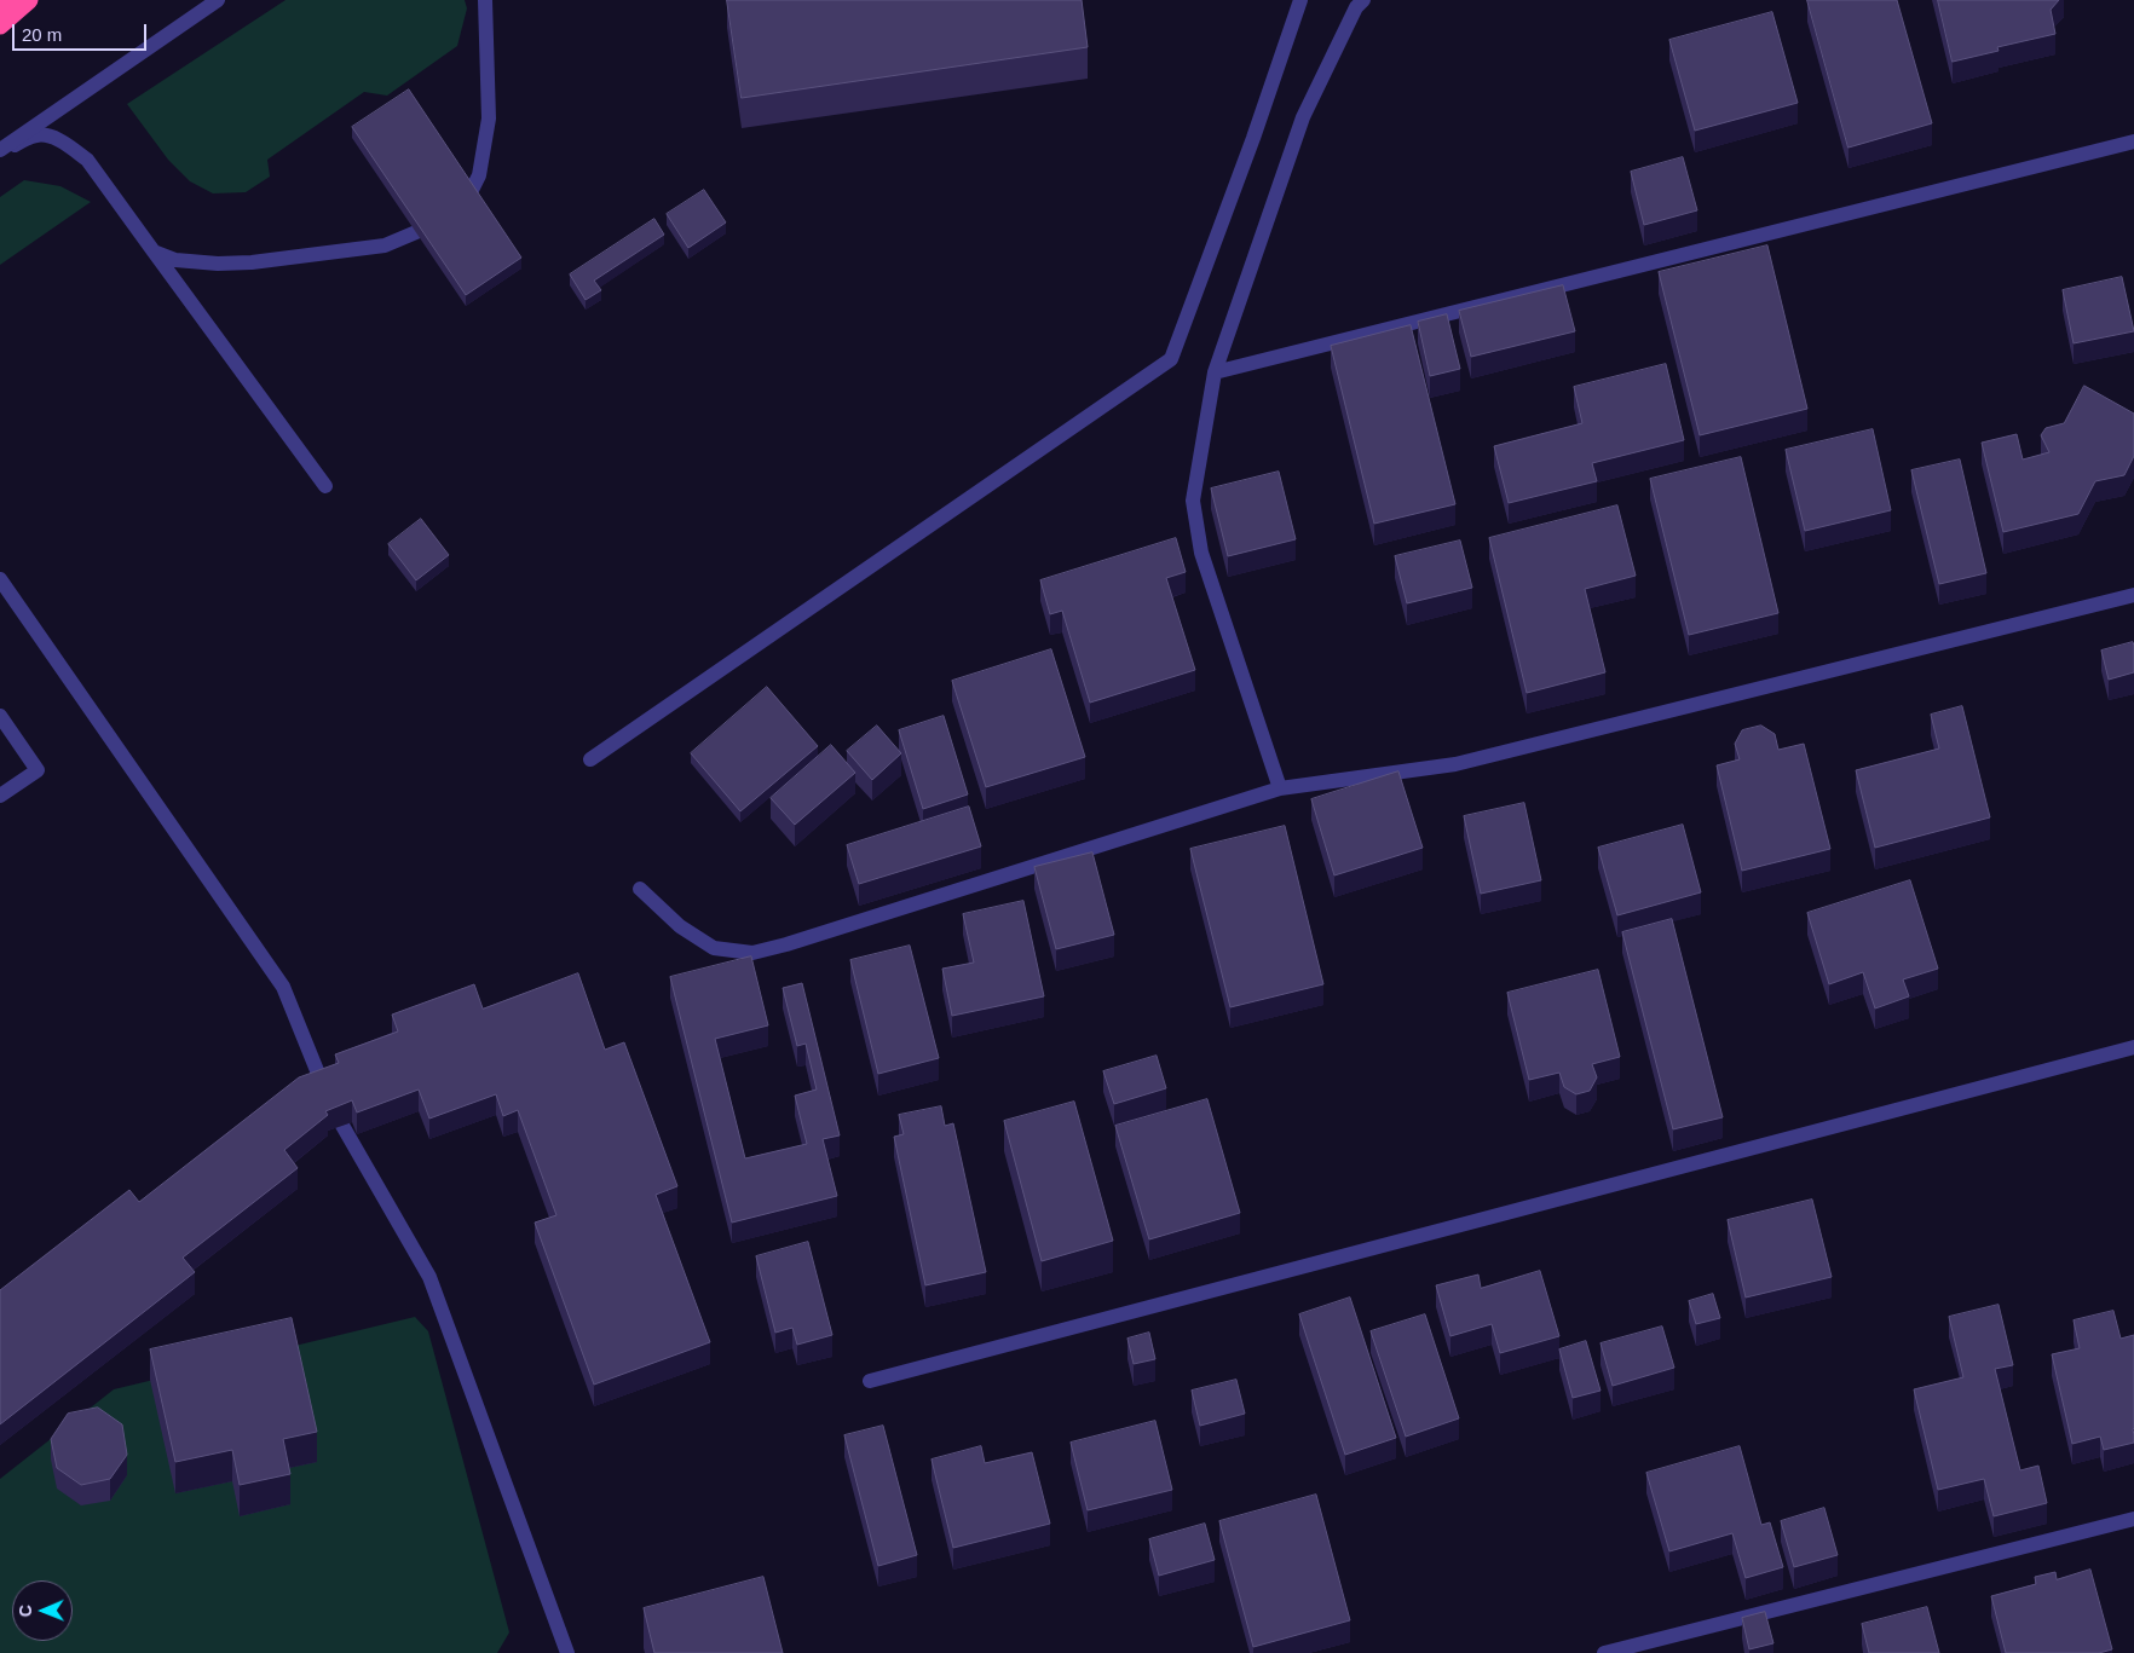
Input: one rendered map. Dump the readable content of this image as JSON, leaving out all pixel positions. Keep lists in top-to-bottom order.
{
  "scale_bar": "20 m",
  "north": "left"
}
